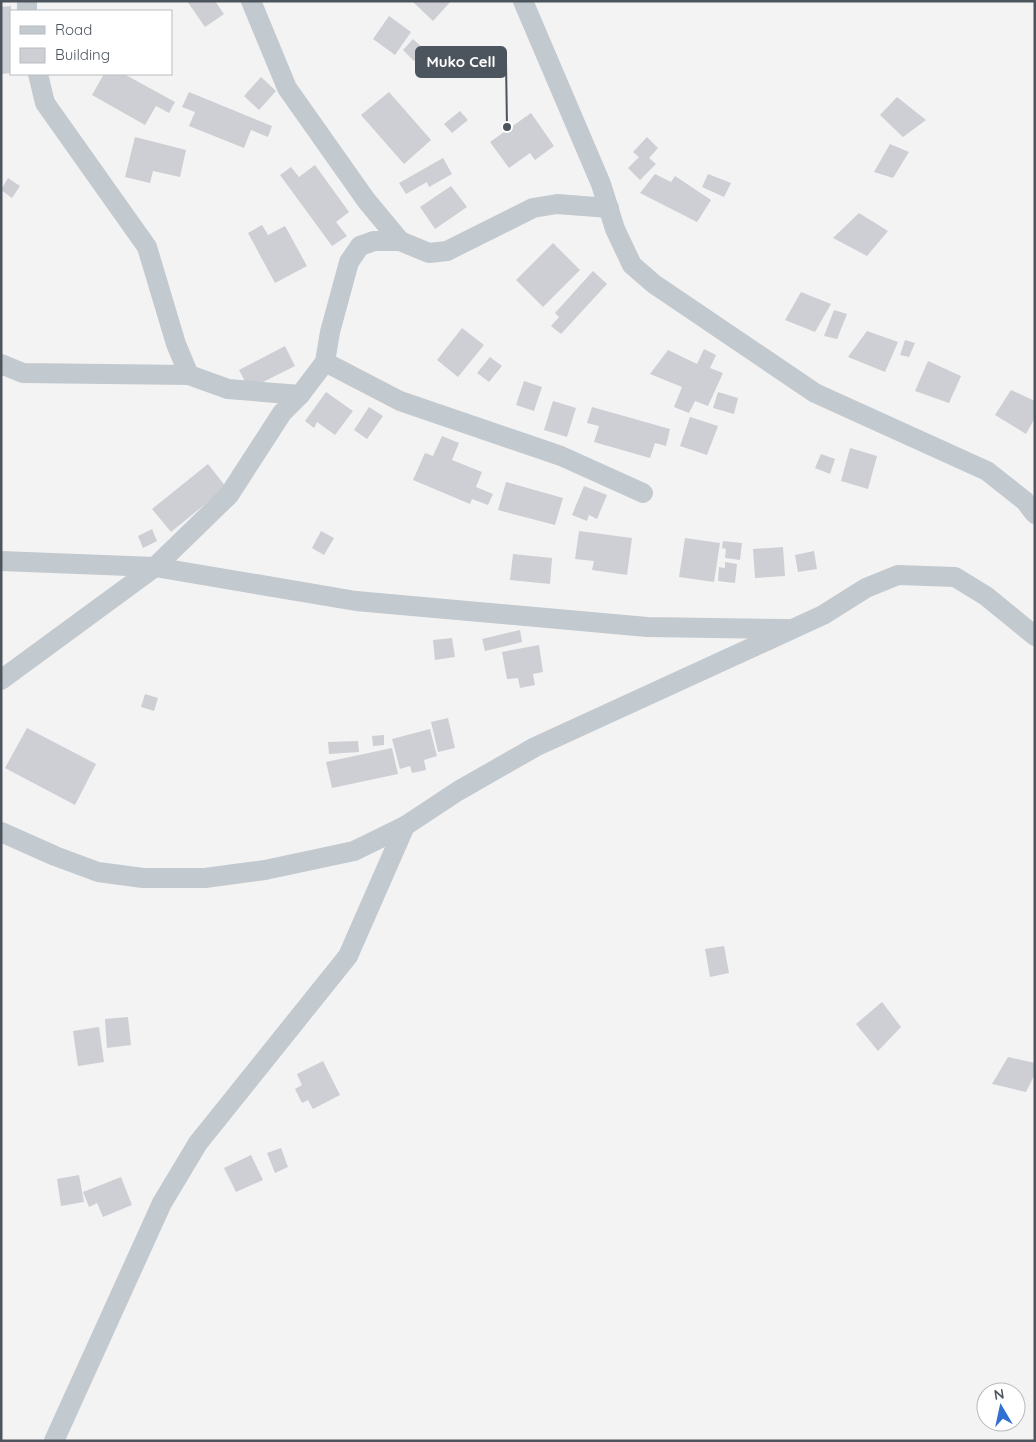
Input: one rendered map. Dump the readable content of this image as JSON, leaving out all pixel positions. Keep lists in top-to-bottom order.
{
  "places": ["Muko Cell"],
  "legend": ["Road", "Building"],
  "north": "top"
}
